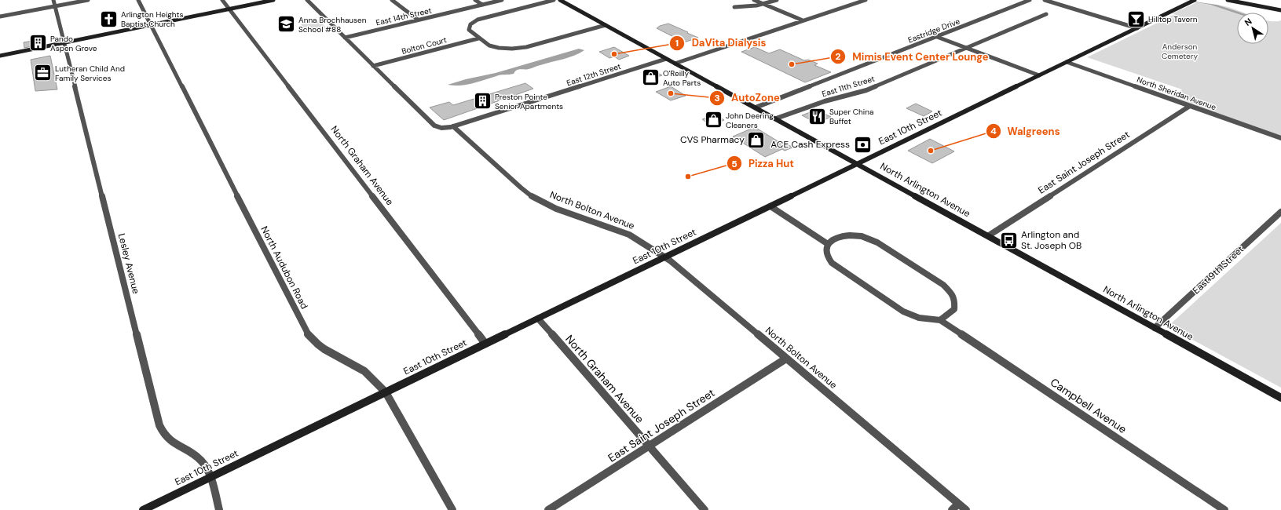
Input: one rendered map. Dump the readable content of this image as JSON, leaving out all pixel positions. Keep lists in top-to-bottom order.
{
  "streets": {
    "main road": ["East 10th Street", "North Arlington Avenue"],
    "street": [
      "East 14th Street",
      "Eastridge Drive",
      "Bolton Court",
      "East 12th Street",
      "East 11th Street",
      "North Sheridan Avenue",
      "East Saint Joseph Street",
      "North Graham Avenue",
      "North Bolton Avenue",
      "Lesley Avenue",
      "North Audubon Road",
      "East 9th Street",
      "Campbell Avenue"
    ]
  },
  "crossings": [
    ["Eastridge Drive", "North Arlington Avenue"],
    ["East 12th Street", "North Arlington Avenue"],
    ["East 12th Street", "North Bolton Avenue"],
    ["East 11th Street", "North Arlington Avenue"],
    ["North Sheridan Avenue", "East 10th Street"],
    ["North Sheridan Avenue", "East Saint Joseph Street"],
    ["East 10th Street", "North Graham Avenue"],
    ["East 10th Street", "North Arlington Avenue"],
    ["East 10th Street", "North Bolton Avenue"],
    ["East 10th Street", "Lesley Avenue"],
    ["East 10th Street", "North Audubon Road"],
    ["East Saint Joseph Street", "North Graham Avenue"],
    ["East Saint Joseph Street", "North Arlington Avenue"],
    ["East Saint Joseph Street", "North Bolton Avenue"],
    ["North Arlington Avenue", "East 9th Street"]
  ],
  "parks": ["Anderson Cemetery"],
  "places": {
    "church": ["Arlington Heights Baptist Church"],
    "bar": ["Hilltop Tavern"],
    "school or university": ["Anna Brochhausen School #88"],
    "building": ["Pando Aspen Grove", "Preston Pointe Senior Apartments"],
    "other": [
      "DaVita Dialysis",
      "Mimis Event Center Lounge",
      "AutoZone",
      "Walgreens",
      "Pizza Hut"
    ],
    "office": ["Lutheran Child And Family Services"],
    "shop": ["O'Reilly Auto Parts", "John Deering Cleaners", "CVS Pharmacy"],
    "restaurant": ["Super China Buffet"],
    "bank": ["ACE Cash Express"],
    "bus stop": ["Arlington and St. Joseph OB"]
  },
  "north": "top left"
}
